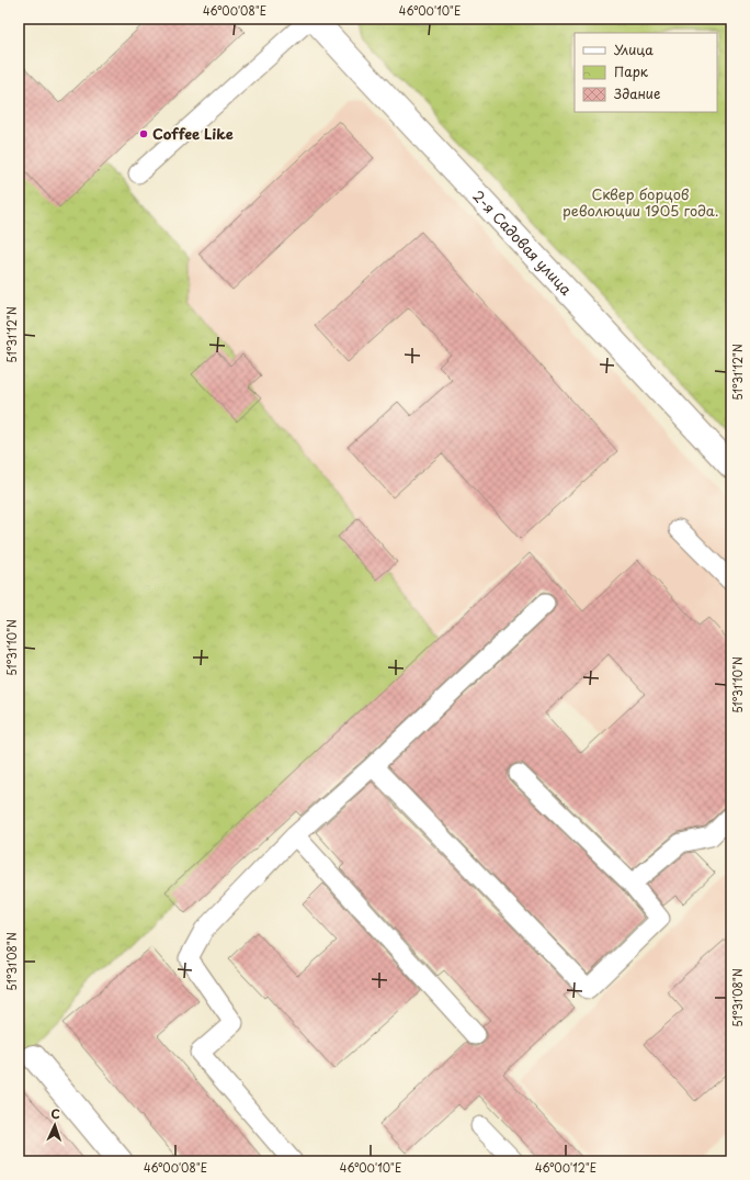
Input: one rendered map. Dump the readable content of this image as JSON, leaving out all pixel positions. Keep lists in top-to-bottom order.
{
  "streets": {
    "street": ["2-я Садовая улица"]
  },
  "parks": ["Сквер борцов революции 1905 года."],
  "places": ["Coffee Like"],
  "legend": ["Улица", "Парк", "Здание"],
  "north": "top",
  "coordinates": [
    "46°00'08\"E",
    "46°00'10\"E",
    "51°31'12\"N",
    "51°31'10\"N",
    "51°31'08\"N",
    "46°00'12\"E"
  ]
}
